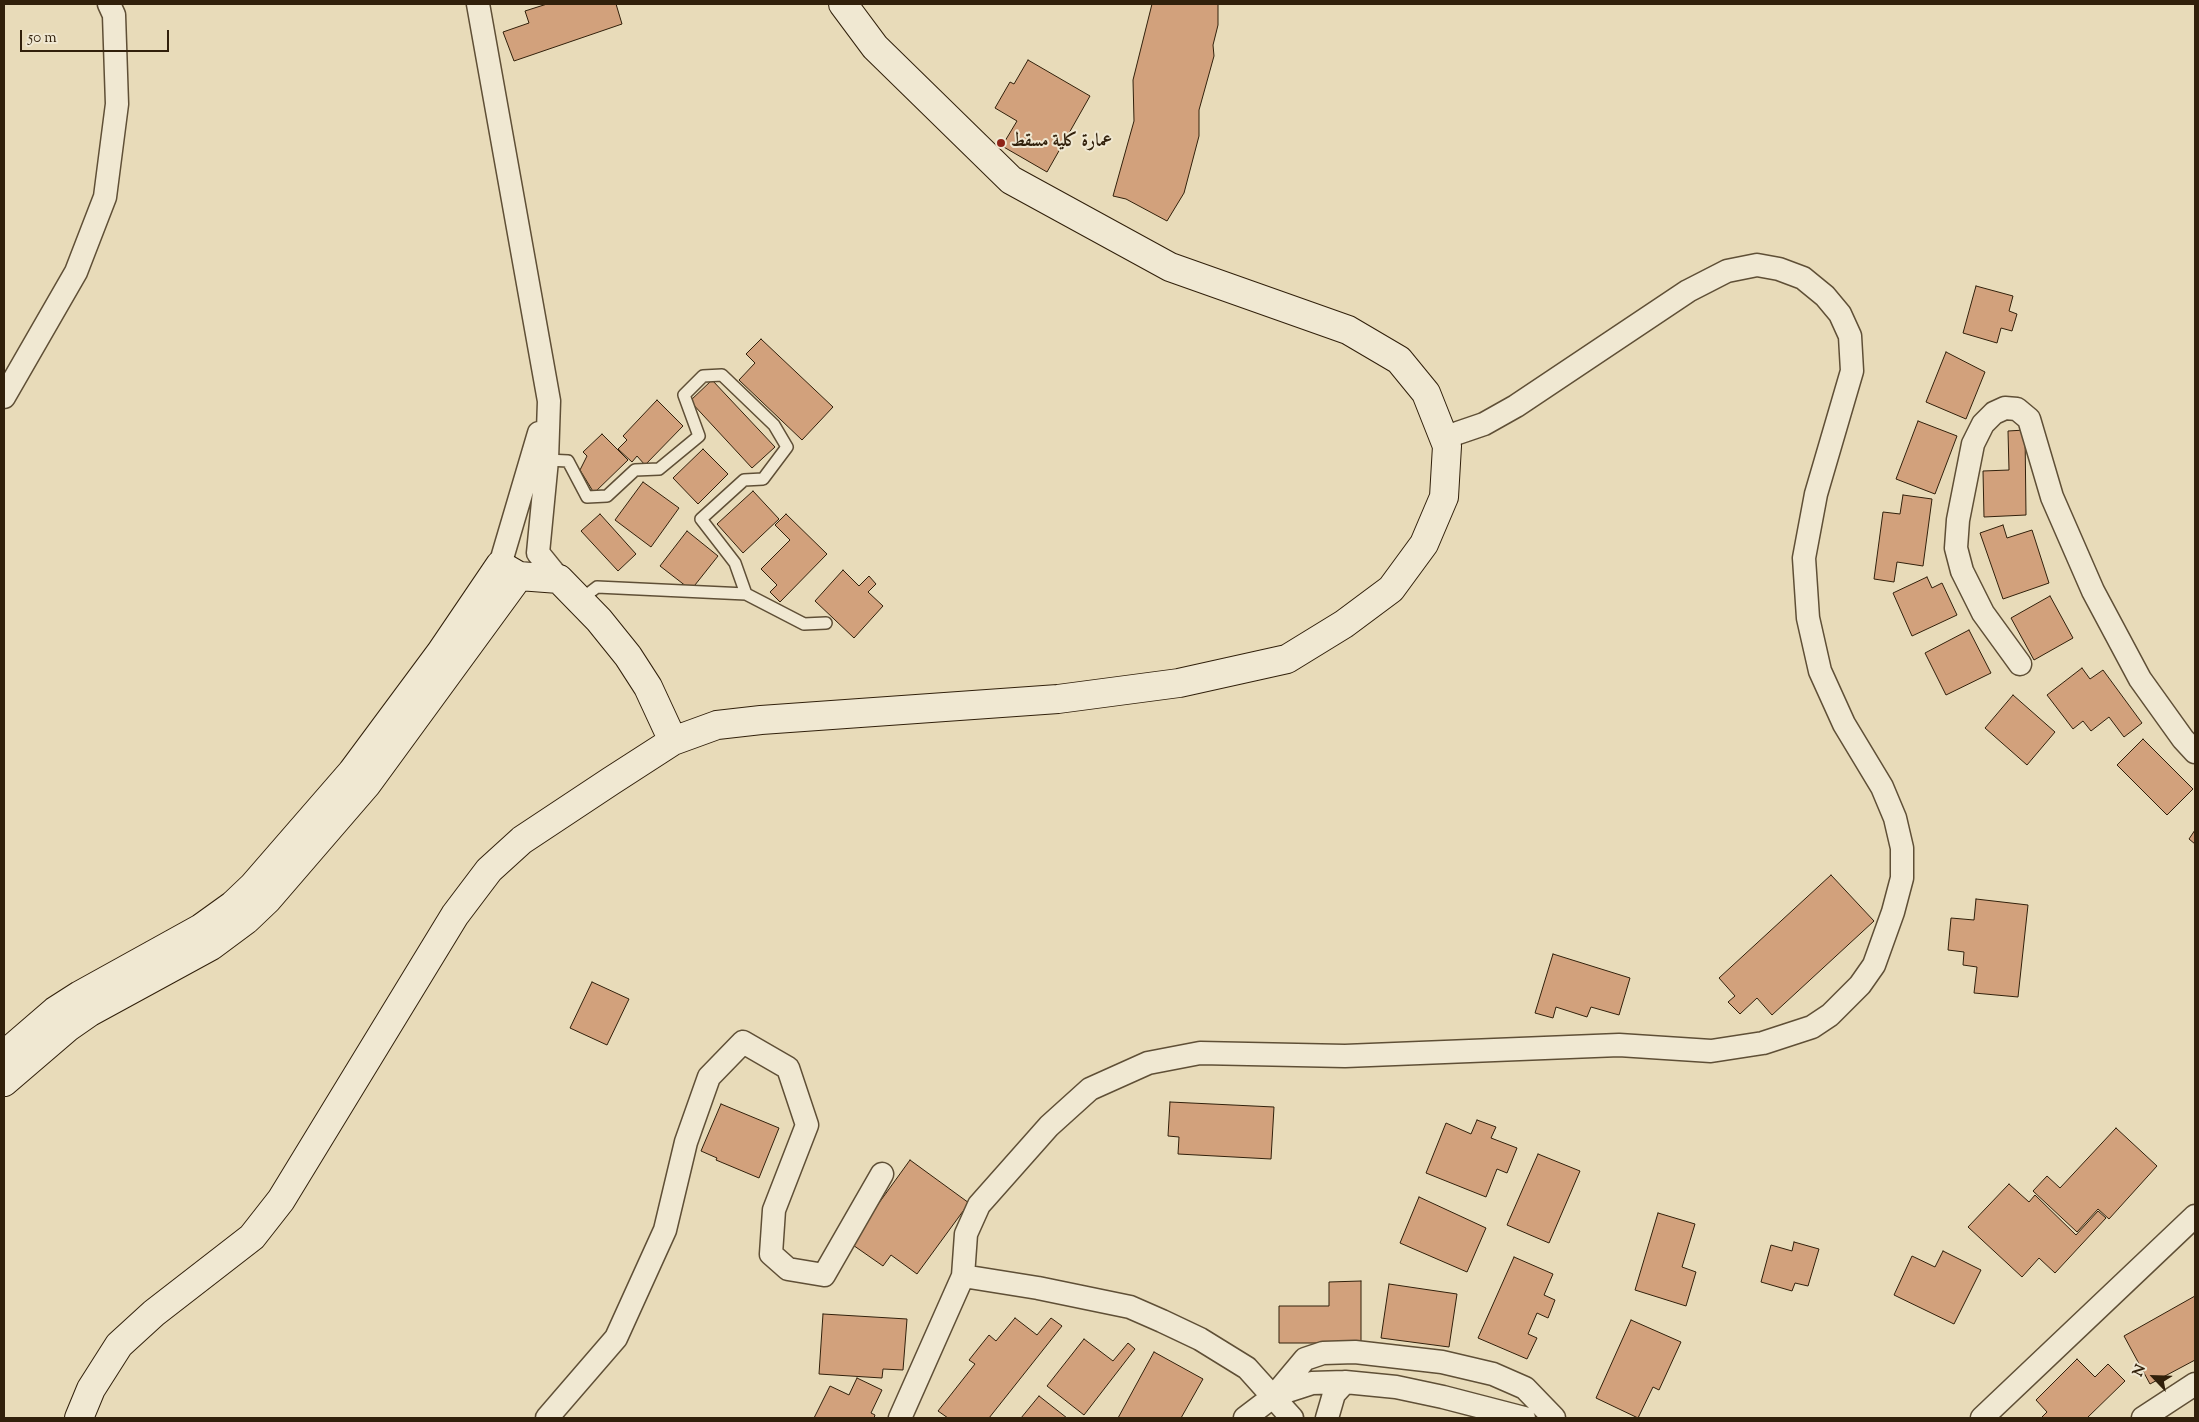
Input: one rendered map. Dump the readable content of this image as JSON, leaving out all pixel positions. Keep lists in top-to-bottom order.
{
  "places": ["عمارة كلية مسقط"],
  "scale_bar": "50 m",
  "north": "top left"
}
